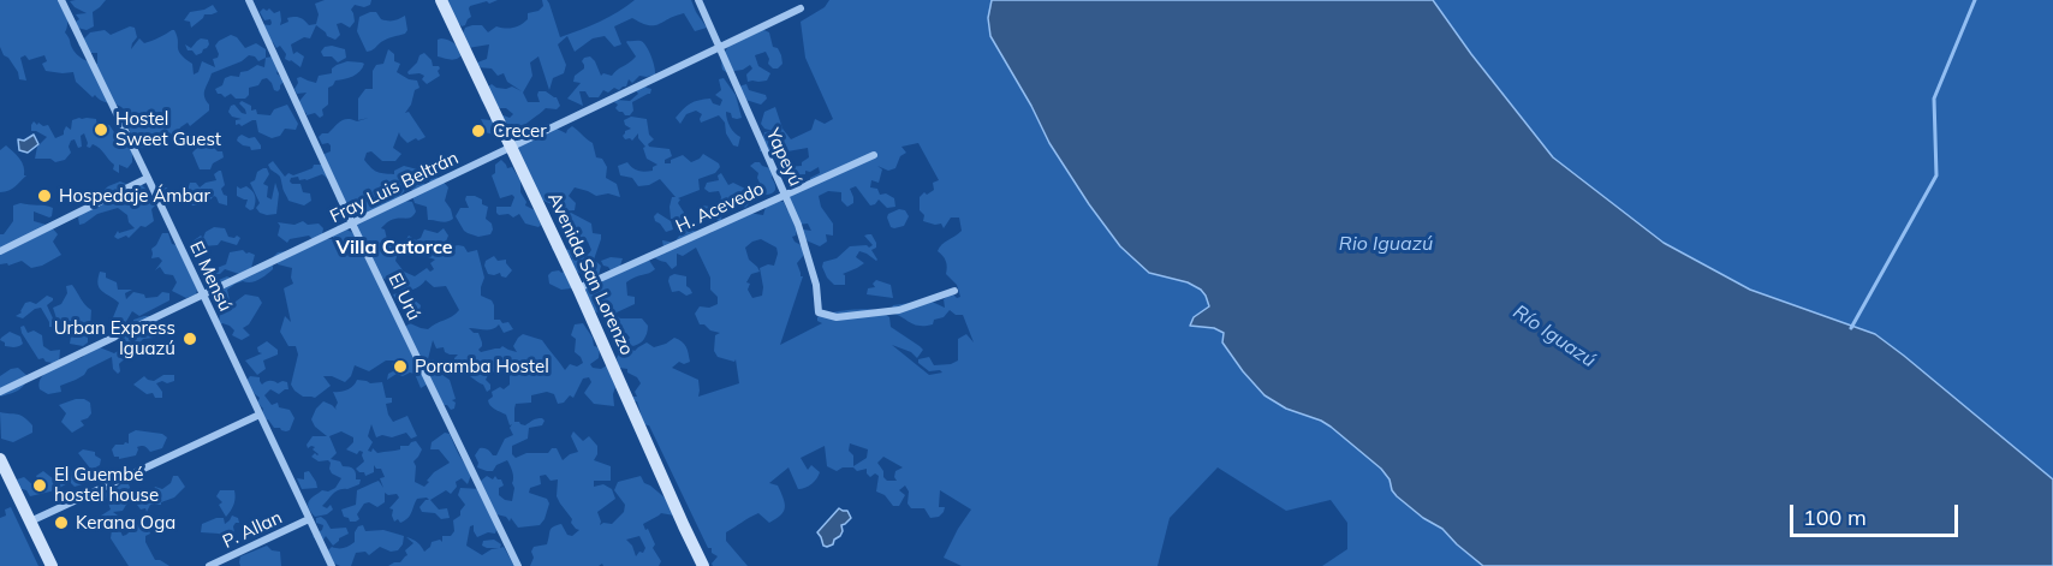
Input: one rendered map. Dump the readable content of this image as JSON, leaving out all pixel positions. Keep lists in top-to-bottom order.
{
  "streets": {
    "street": [
      "Yapeyú",
      "Fray Luis Beltrán",
      "H. Acevedo",
      "Avenida San Lorenzo",
      "El Mensú",
      "El Urú",
      "P. Allan"
    ]
  },
  "crossings": [
    ["Yapeyú", "Fray Luis Beltrán"],
    ["Yapeyú", "H. Acevedo"],
    ["Fray Luis Beltrán", "Avenida San Lorenzo"],
    ["Fray Luis Beltrán", "El Mensú"],
    ["Fray Luis Beltrán", "El Urú"],
    ["H. Acevedo", "Avenida San Lorenzo"],
    ["El Mensú", "P. Allan"]
  ],
  "districts": ["Villa Catorce"],
  "water": ["Rio Iguazú", "Río Iguazú"],
  "places": [
    "Hostel Sweet Guest",
    "Crecer",
    "Hospedaje Ámbar",
    "Urban Express Iguazú",
    "Poramba Hostel",
    "El Guembé hostel house",
    "Kerana Oga"
  ],
  "scale_bar": "100 m"
}
